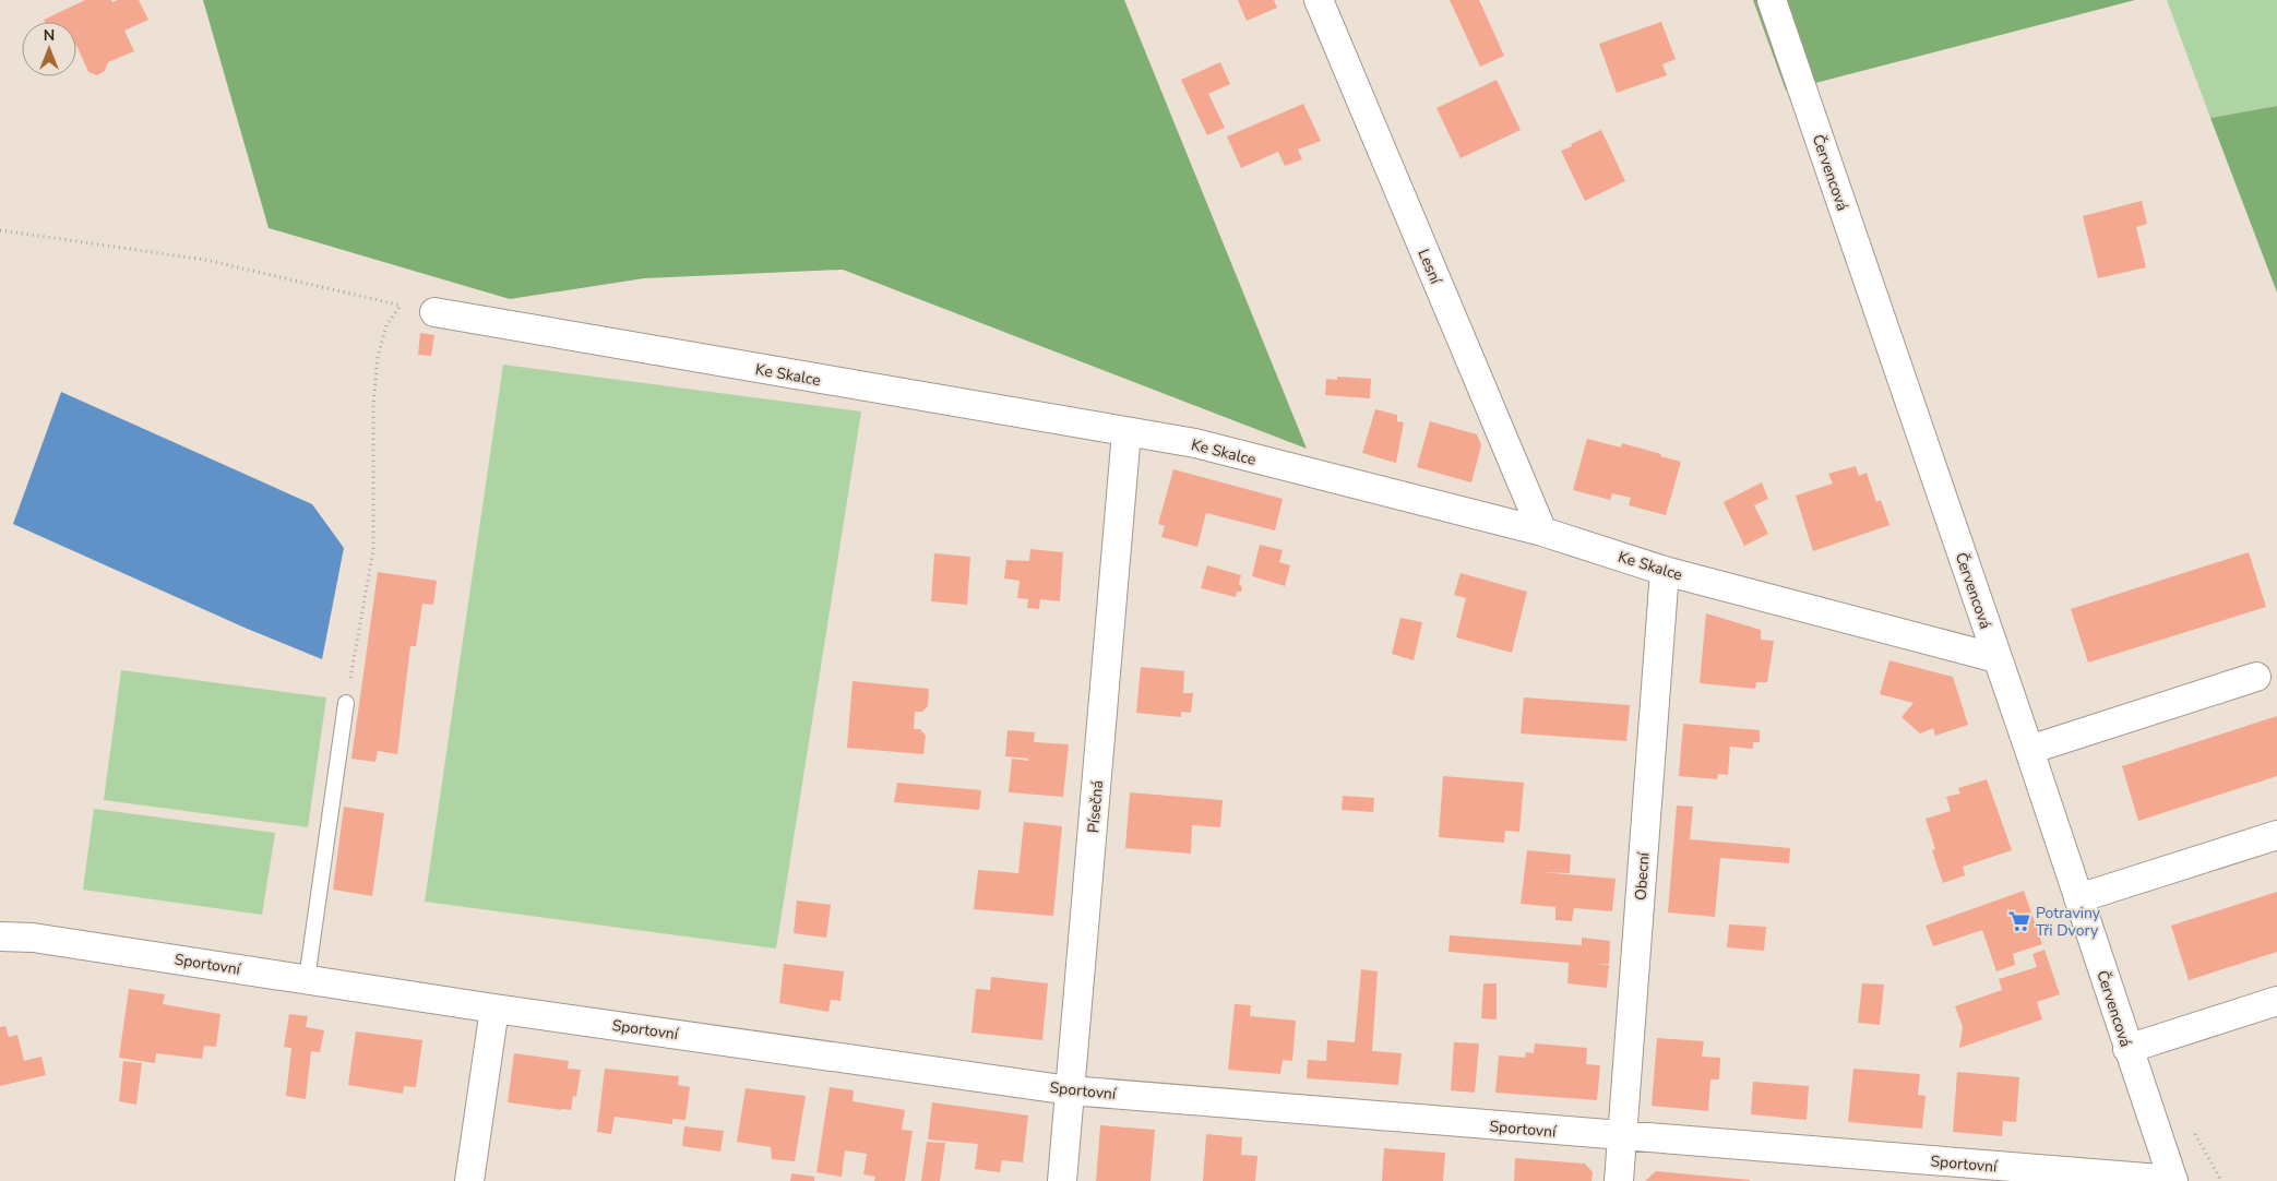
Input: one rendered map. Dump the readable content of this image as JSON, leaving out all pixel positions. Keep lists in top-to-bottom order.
{
  "streets": {
    "street": [
      "Červencová",
      "Lesní",
      "Ke Skalce",
      "Písečná",
      "Obecní",
      "Sportovní"
    ]
  },
  "crossings": [
    ["Červencová", "Ke Skalce"],
    ["Červencová", "Sportovní"],
    ["Lesní", "Ke Skalce"],
    ["Ke Skalce", "Písečná"],
    ["Ke Skalce", "Obecní"],
    ["Písečná", "Sportovní"],
    ["Obecní", "Sportovní"]
  ],
  "places": {
    "supermarket": ["Potraviny Tři Dvory"]
  },
  "north": "top"
}
